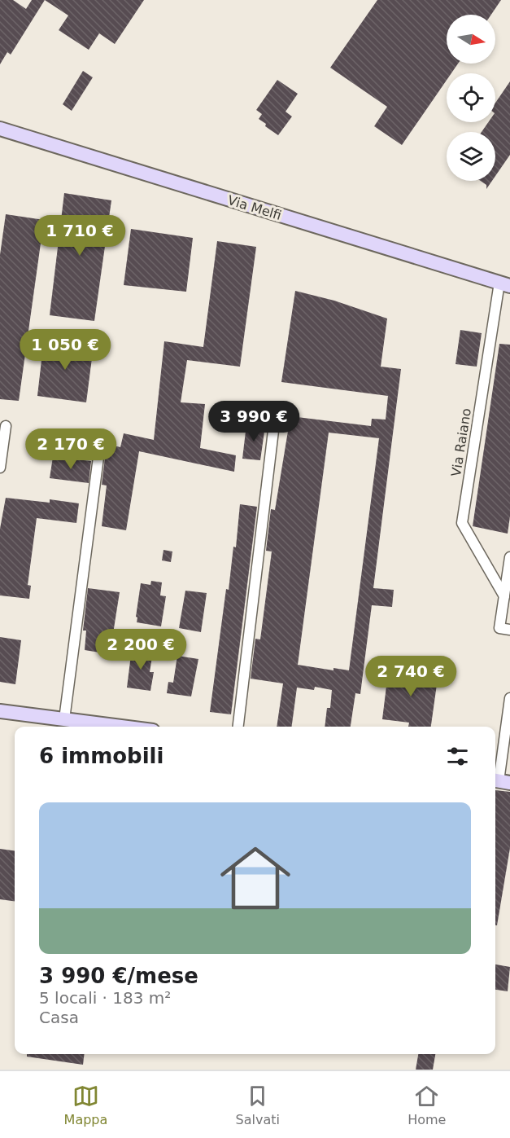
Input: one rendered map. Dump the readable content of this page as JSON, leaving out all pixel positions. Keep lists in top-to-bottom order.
{
  "streets": {
    "main road": ["Via Melfi"],
    "street": ["Via Raiano"]
  },
  "crossings": [
    ["Via Melfi", "Via Raiano"]
  ],
  "north": "right",
  "page": {
    "price": [
      "1 710 €",
      "1 050 €",
      "3 990 €",
      "2 170 €",
      "2 200 €",
      "2 740 €"
    ],
    "heading": "6 immobili",
    "list": [
      {
        "name": "3 990 €/mese",
        "note": "5 locali · 183 m² · Casa"
      }
    ],
    "tabs": ["Mappa", "Salvati", "Home"]
  }
}
